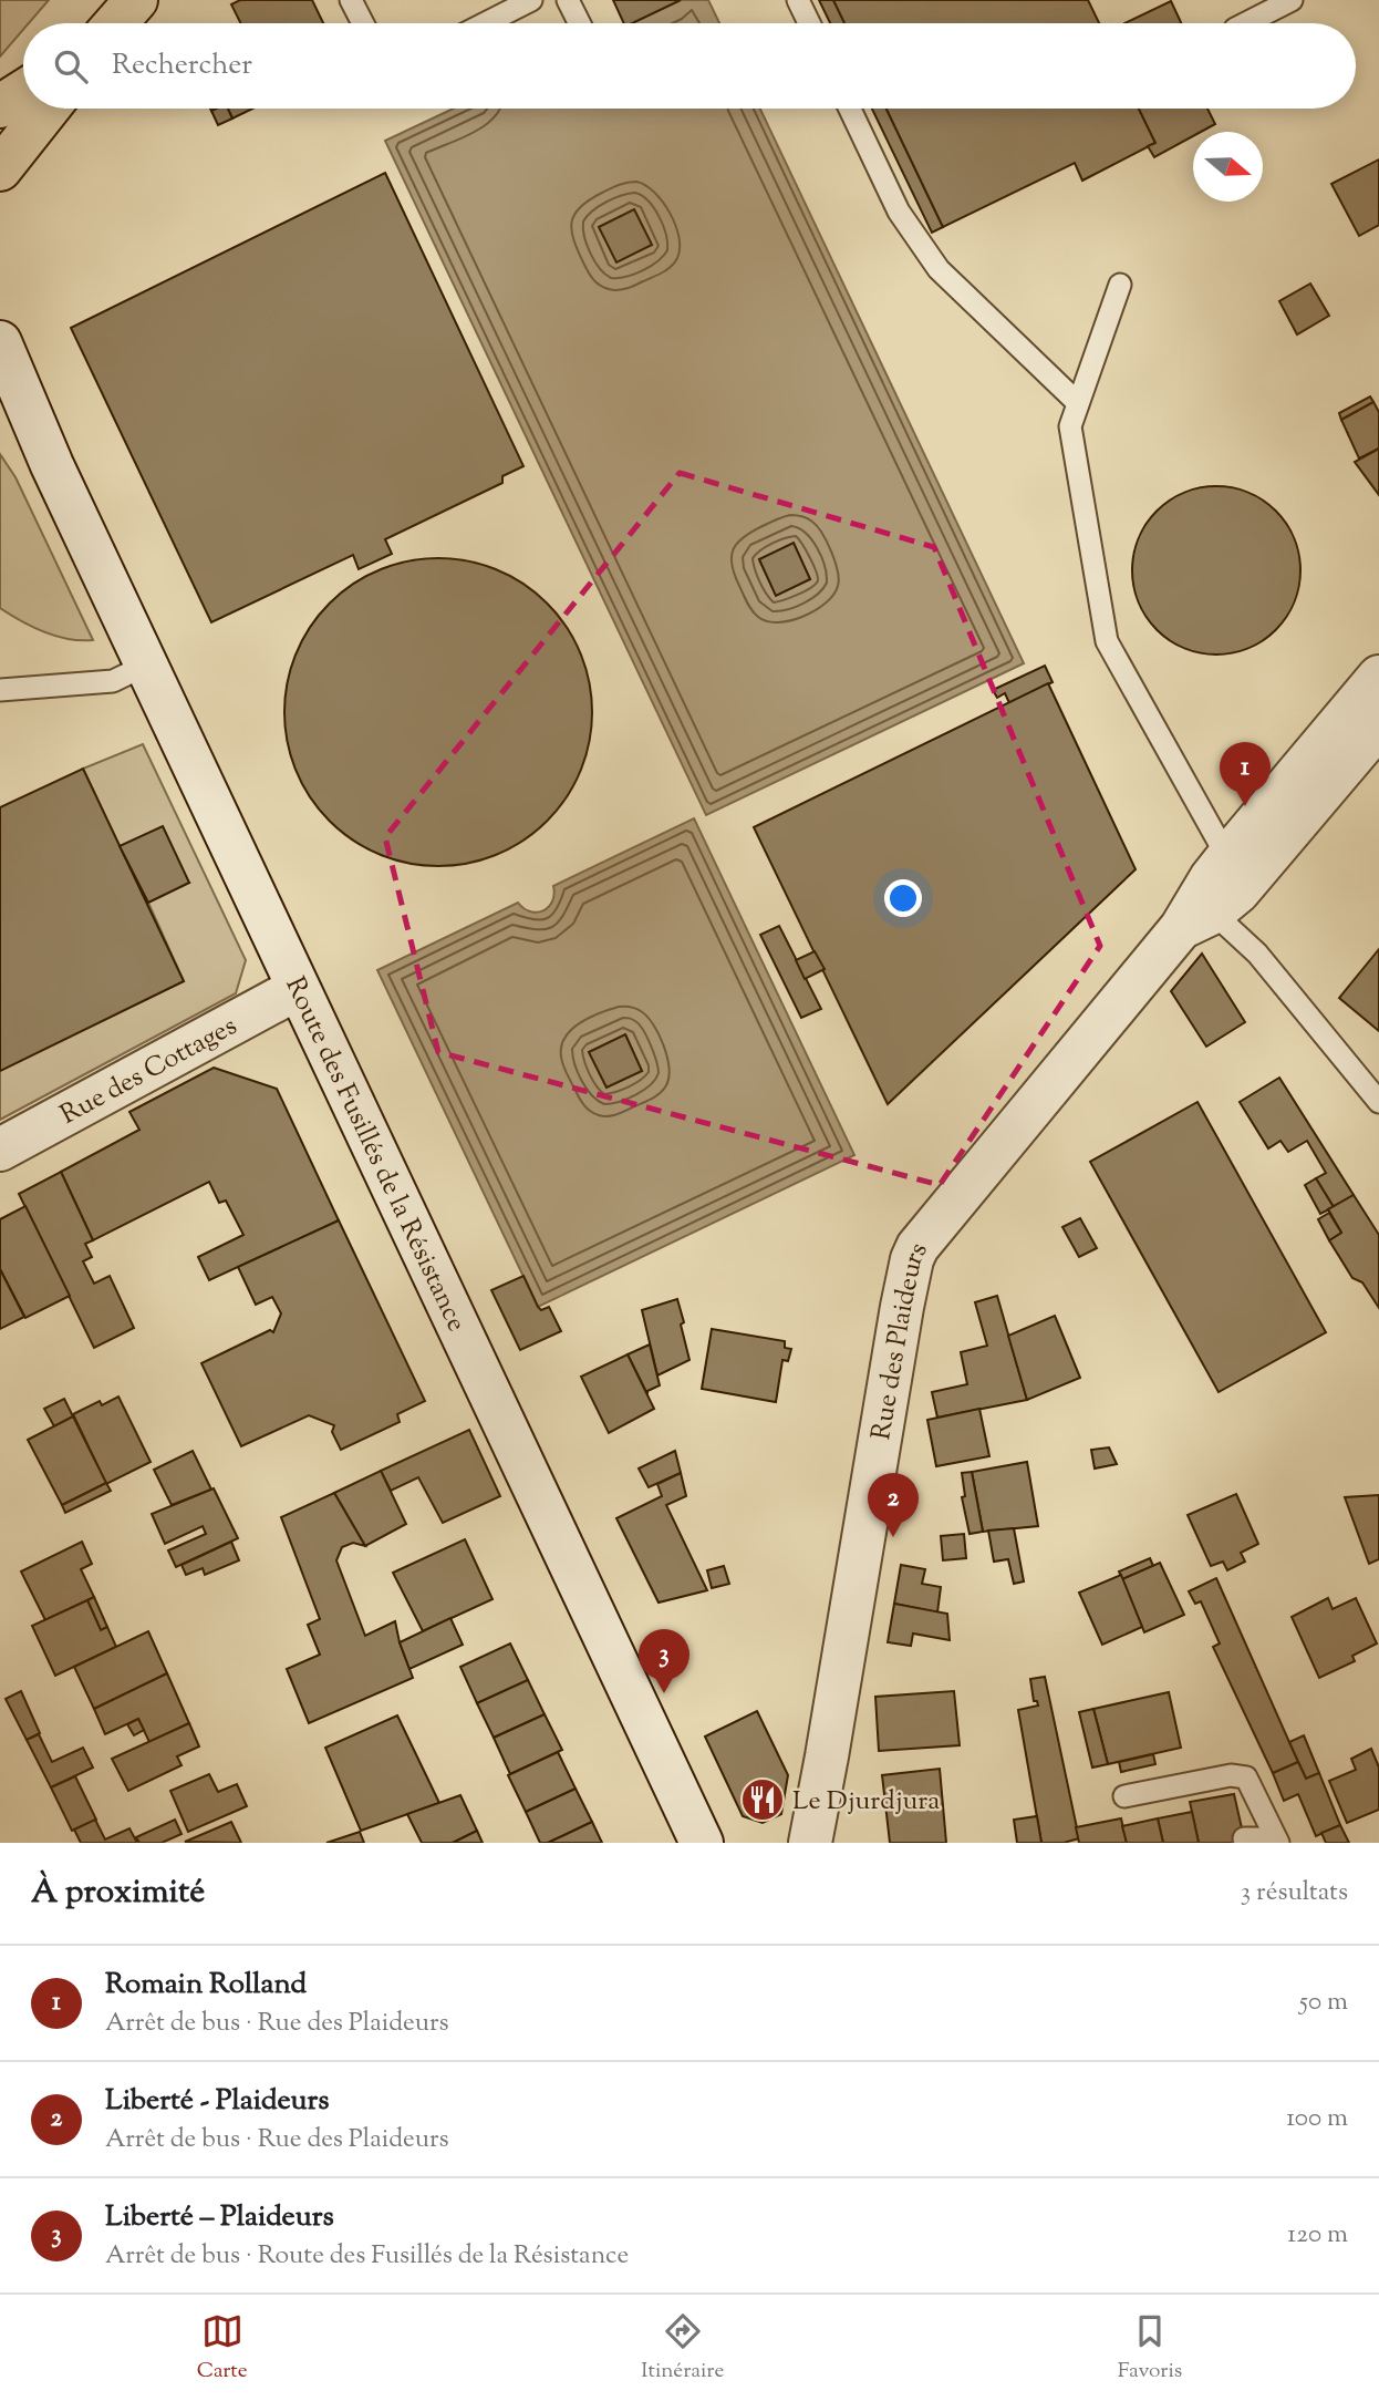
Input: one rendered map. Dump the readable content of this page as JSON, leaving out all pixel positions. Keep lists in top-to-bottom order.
{
  "streets": {
    "street": ["Rue des Cottages", "Route des Fusillés de la Résistance", "Rue des Plaideurs"]
  },
  "crossings": [
    ["Rue des Cottages", "Route des Fusillés de la Résistance"]
  ],
  "places": {
    "restaurant": ["Le Djurdjura"]
  },
  "north": "right",
  "page": {
    "search": "Rechercher",
    "pins": ["1", "2", "3"],
    "heading": ["À proximité", "3 résultats"],
    "list": [
      {
        "mark": "1",
        "name": "Romain Rolland",
        "note": "Arrêt de bus · Rue des Plaideurs",
        "value": "50 m"
      },
      {
        "mark": "2",
        "name": "Liberté - Plaideurs",
        "note": "Arrêt de bus · Rue des Plaideurs",
        "value": "100 m"
      },
      {
        "mark": "3",
        "name": "Liberté – Plaideurs",
        "note": "Arrêt de bus · Route des Fusillés de la Résistance",
        "value": "120 m"
      }
    ],
    "nav": ["Carte", "Itinéraire", "Favoris"]
  }
}
